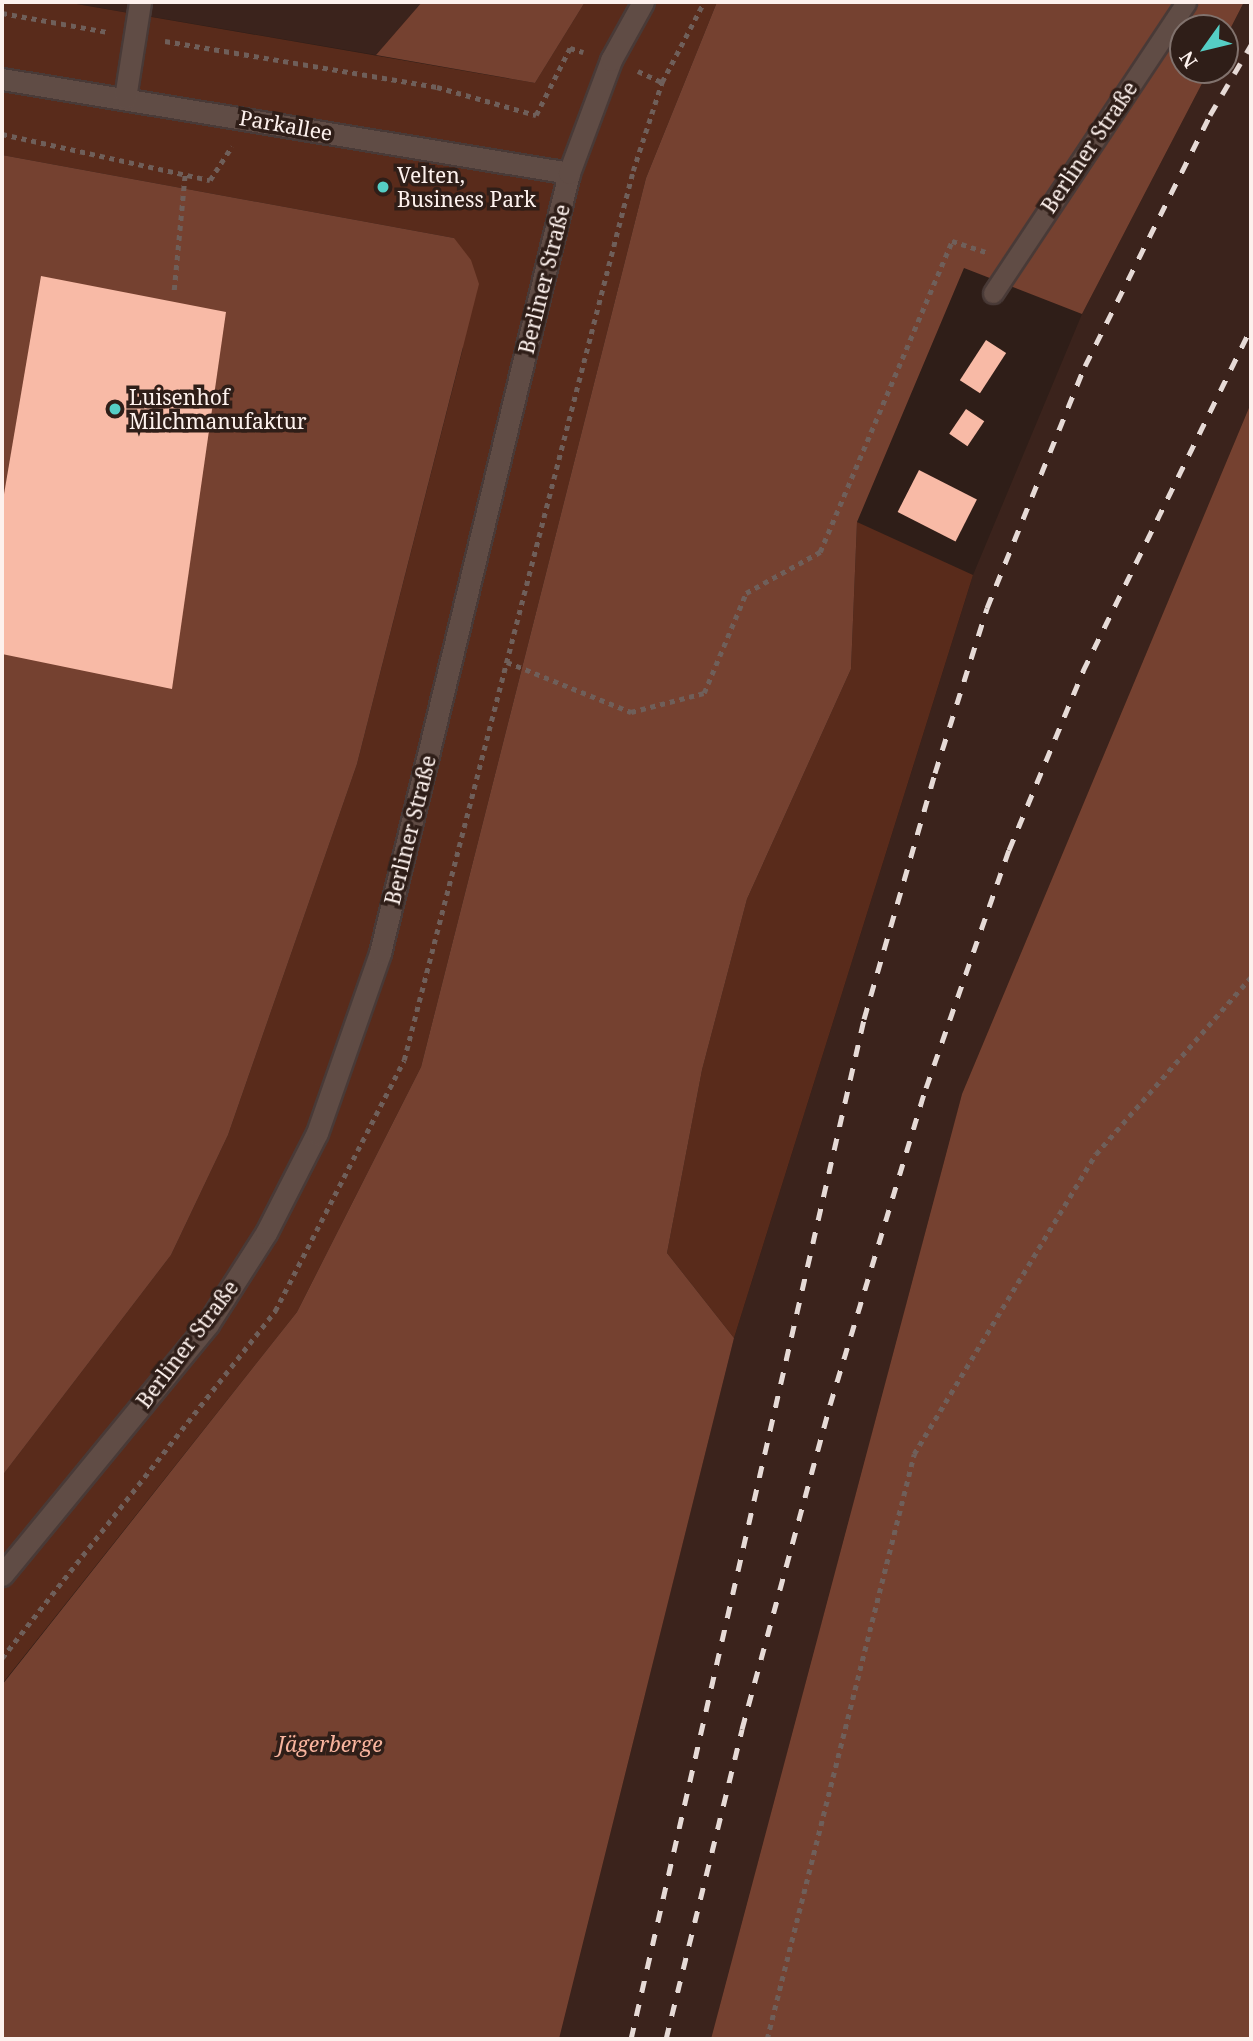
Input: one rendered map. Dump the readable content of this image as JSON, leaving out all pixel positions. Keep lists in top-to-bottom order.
{
  "streets": {
    "main road": ["Parkallee", "Berliner Straße"]
  },
  "crossings": [
    ["Parkallee", "Berliner Straße"]
  ],
  "parks": ["Jägerberge"],
  "places": ["Velten, Business Park", "Luisenhof Milchmanufaktur"],
  "north": "bottom left"
}
